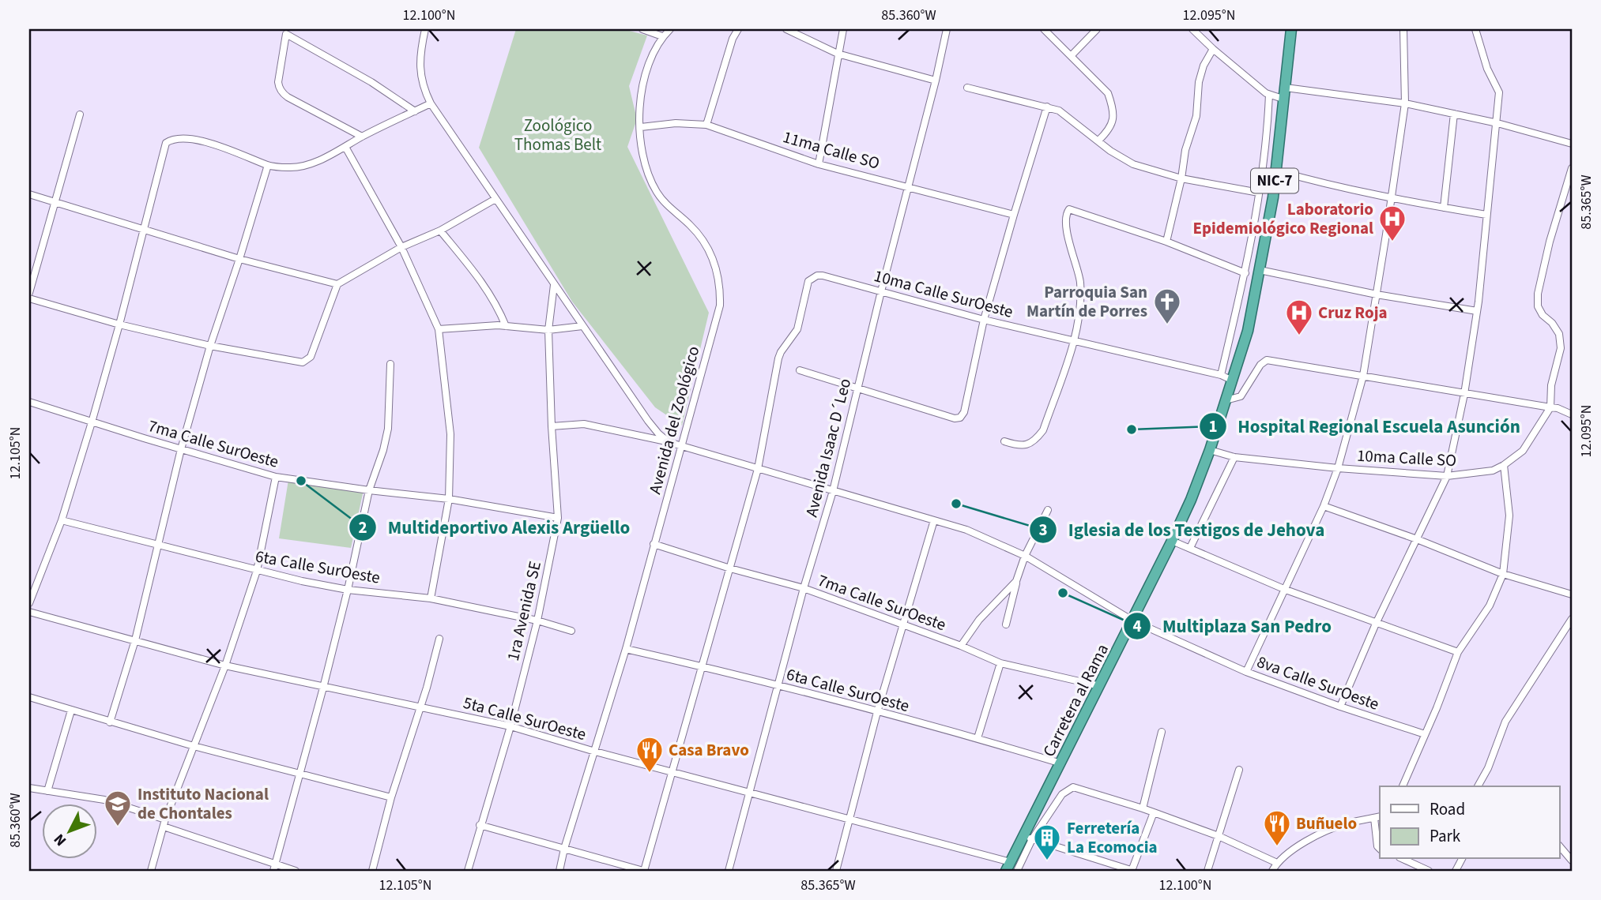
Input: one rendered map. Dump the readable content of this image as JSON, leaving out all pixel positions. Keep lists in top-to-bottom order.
{
  "streets": {
    "highway": ["NIC-7", "Carretera al Rama"],
    "street": [
      "11ma Calle SO",
      "10ma Calle SurOeste",
      "Avenida del Zoológico",
      "7ma Calle SurOeste",
      "Avenida Isaac D´Leo",
      "10ma Calle SO",
      "6ta Calle SurOeste",
      "1ra Avenida SE",
      "8va Calle SurOeste",
      "5ta Calle SurOeste"
    ]
  },
  "crossings": [
    ["11ma Calle SO", "Avenida del Zoológico"],
    ["11ma Calle SO", "Avenida Isaac D´Leo"],
    ["10ma Calle SurOeste", "Avenida Isaac D´Leo"],
    ["10ma Calle SurOeste", "8va Calle SurOeste"],
    ["10ma Calle SurOeste", "Carretera al Rama"],
    ["Avenida del Zoológico", "7ma Calle SurOeste"],
    ["Avenida del Zoológico", "6ta Calle SurOeste"],
    ["Avenida del Zoológico", "8va Calle SurOeste"],
    ["Avenida del Zoológico", "5ta Calle SurOeste"],
    ["7ma Calle SurOeste", "Avenida Isaac D´Leo"],
    ["7ma Calle SurOeste", "1ra Avenida SE"],
    ["7ma Calle SurOeste", "Carretera al Rama"],
    ["Avenida Isaac D´Leo", "6ta Calle SurOeste"],
    ["Avenida Isaac D´Leo", "8va Calle SurOeste"],
    ["Avenida Isaac D´Leo", "5ta Calle SurOeste"],
    ["10ma Calle SO", "Carretera al Rama"],
    ["6ta Calle SurOeste", "1ra Avenida SE"],
    ["6ta Calle SurOeste", "Carretera al Rama"],
    ["1ra Avenida SE", "8va Calle SurOeste"],
    ["1ra Avenida SE", "5ta Calle SurOeste"],
    ["8va Calle SurOeste", "Carretera al Rama"],
    ["Carretera al Rama", "5ta Calle SurOeste"]
  ],
  "parks": ["Zoológico Thomas Belt"],
  "places": {
    "hospital": ["Laboratorio Epidemiológico Regional", "Cruz Roja"],
    "church": ["Parroquia San Martín de Porres"],
    "other": [
      "Hospital Regional Escuela Asunción",
      "Multideportivo Alexis Argüello",
      "Iglesia de los Testigos de Jehova",
      "Multiplaza San Pedro"
    ],
    "restaurant": ["Casa Bravo", "Buñuelo"],
    "school or university": ["Instituto Nacional de Chontales"],
    "building": ["Ferretería La Ecomocia"]
  },
  "legend": ["Road", "Park"],
  "north": "bottom left",
  "coordinates": [
    "12.100°N",
    "85.360°W",
    "12.095°N",
    "85.365°W",
    "12.105°N"
  ]
}
